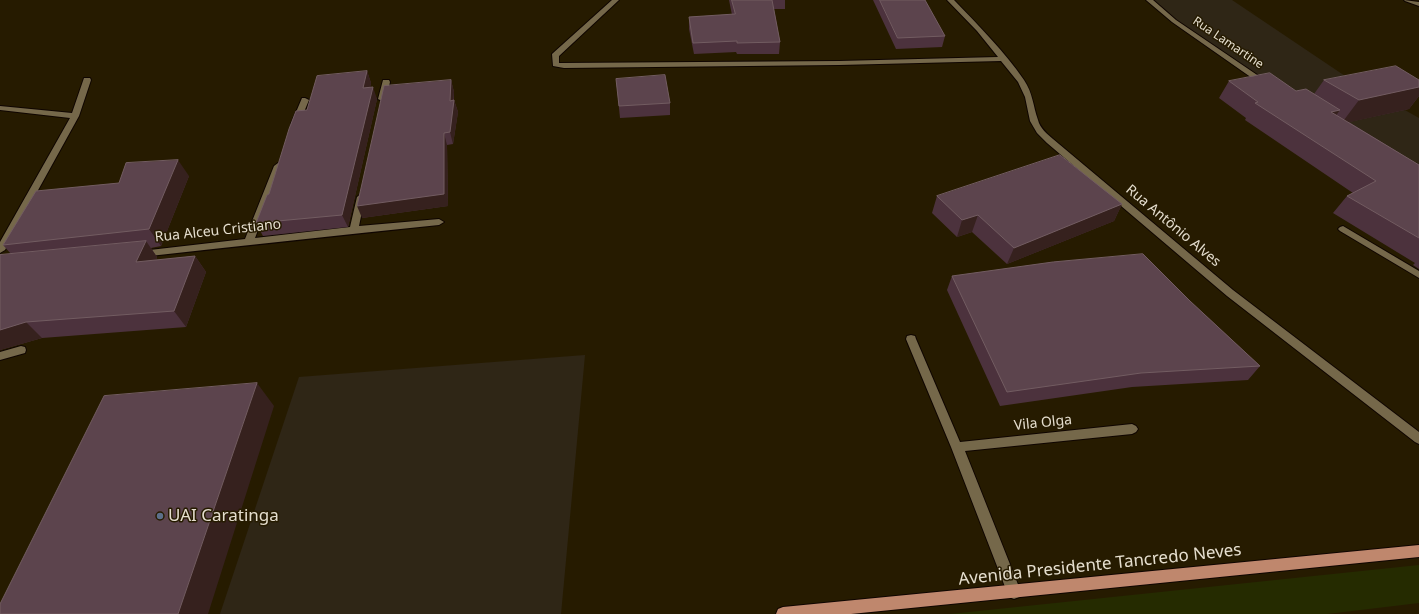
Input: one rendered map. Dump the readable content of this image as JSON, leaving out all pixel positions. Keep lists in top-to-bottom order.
{
  "streets": {
    "main road": ["Avenida Presidente Tancredo Neves"],
    "street": [
      "Rua Lamartine",
      "Rua Antônio Alves",
      "Rua Alceu Cristiano",
      "Vila Olga"
    ]
  },
  "places": ["UAI Caratinga"]
}
